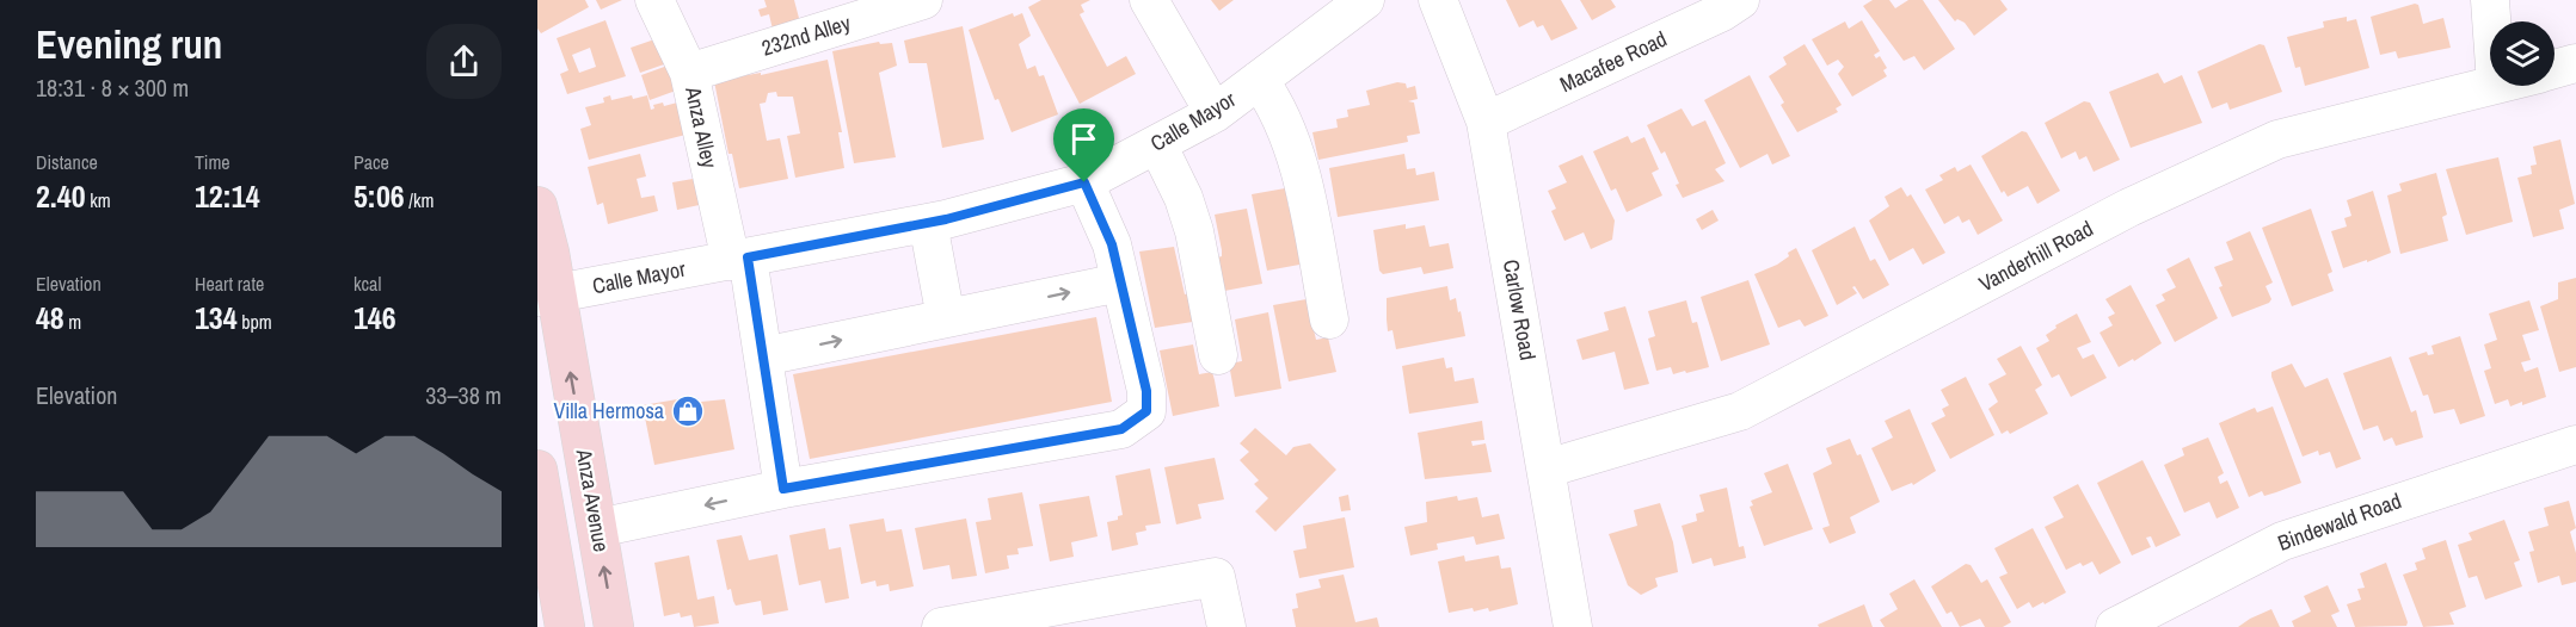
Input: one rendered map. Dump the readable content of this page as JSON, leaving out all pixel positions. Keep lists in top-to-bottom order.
{
  "streets": {
    "main road": ["Anza Avenue"],
    "street": [
      "232nd Alley",
      "Macafee Road",
      "Calle Mayor",
      "Anza Alley",
      "Vanderhill Road",
      "Carlow Road",
      "Bindewald Road"
    ]
  },
  "crossings": [
    ["232nd Alley", "Anza Alley"],
    ["Macafee Road", "Carlow Road"],
    ["Calle Mayor", "Anza Alley"],
    ["Calle Mayor", "Anza Avenue"],
    ["Vanderhill Road", "Carlow Road"]
  ],
  "places": {
    "shop": ["Villa Hermosa"]
  },
  "page": {
    "heading": ["Evening run", "18:31 · 8 × 300 m"],
    "stats": [
      ["Distance", "2.40 km"],
      ["Time", "12:14"],
      ["Pace", "5:06 /km"],
      ["Elevation", "48 m"],
      ["Heart rate", "134 bpm"],
      ["kcal", "146"]
    ],
    "chart": ["Elevation", "33–38 m"]
  }
}
